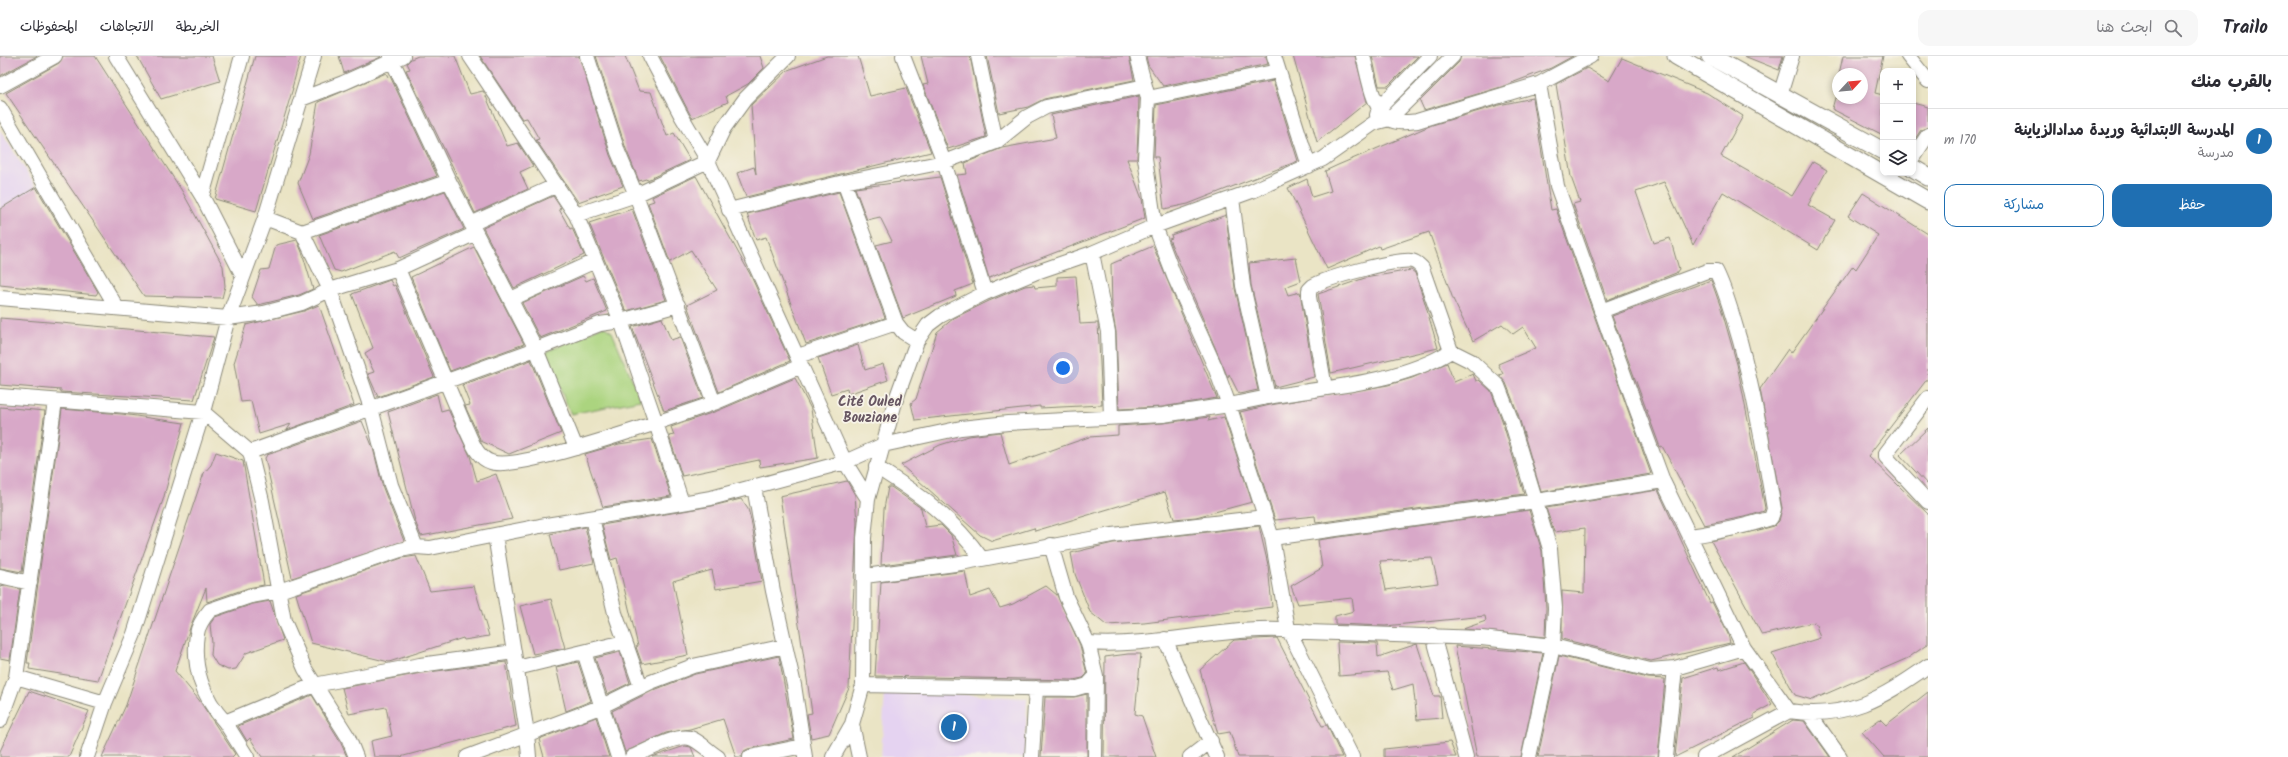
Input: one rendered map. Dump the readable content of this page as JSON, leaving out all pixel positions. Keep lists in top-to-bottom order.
{
  "districts": ["Cité Ouled Bouziane"],
  "north": "top right",
  "page": {
    "header": "Trailo",
    "search": "ابحث هنا",
    "nav": ["الخريطة", "الاتجاهات", "المحفوظات"],
    "heading": "بالقرب منك",
    "map_buttons": ["+", "−"],
    "list": [
      {
        "mark": "1",
        "name": "المدرسة الابتدائية وريدة مدادالزياينة",
        "note": "مدرسة",
        "value": "170 m"
      }
    ],
    "buttons": ["حفظ", "مشاركة"],
    "pins": "1"
  }
}
